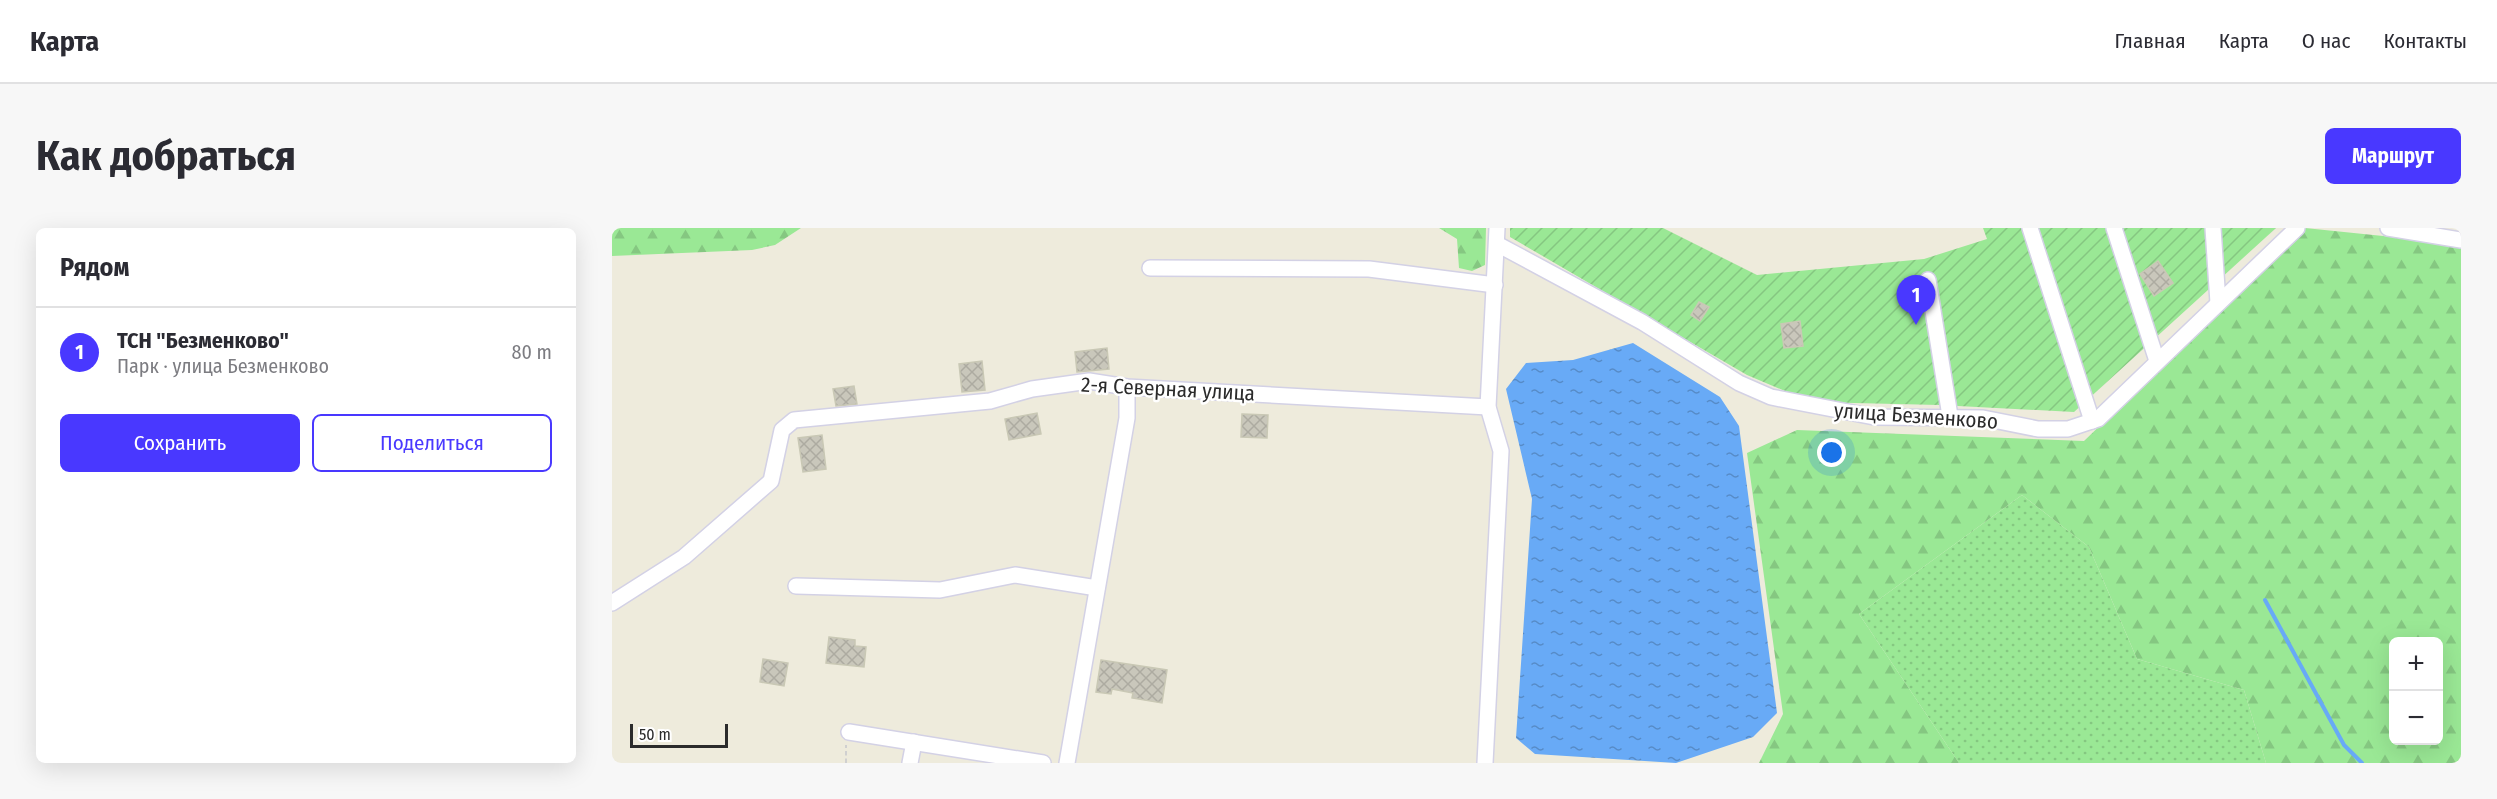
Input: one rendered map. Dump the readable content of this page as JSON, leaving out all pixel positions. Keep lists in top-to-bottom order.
{
  "streets": {
    "street": ["2-я Северная улица", "улица Безменково"]
  },
  "scale_bar": "50 m",
  "page": {
    "header": "Карта",
    "nav": [
      "Главная",
      "Карта",
      "О нас",
      "Контакты"
    ],
    "buttons": [
      "Маршрут",
      ["Сохранить", "Поделиться"]
    ],
    "title": "Как добраться",
    "heading": "Рядом",
    "pins": "1",
    "list": [
      {
        "mark": "1",
        "name": "ТСН \"Безменково\"",
        "note": "Парк · улица Безменково",
        "value": "80 m"
      }
    ],
    "map_buttons": ["+", "−"],
    "scale": "50 m"
  }
}
